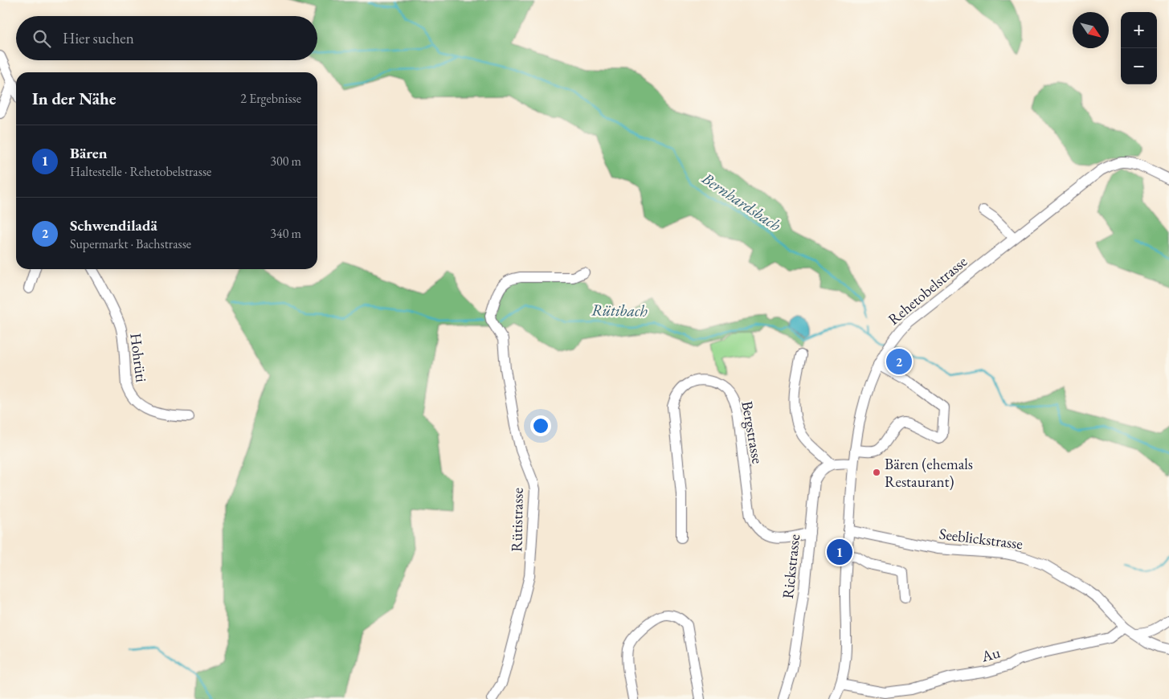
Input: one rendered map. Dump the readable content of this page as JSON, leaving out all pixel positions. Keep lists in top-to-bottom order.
{
  "streets": {
    "street": [
      "Rehetobelstrasse",
      "Hohrüti",
      "Bergstrasse",
      "Rütistrasse",
      "Seeblickstrasse",
      "Rickstrasse",
      "Au"
    ]
  },
  "crossings": [
    ["Rehetobelstrasse", "Seeblickstrasse"],
    ["Rehetobelstrasse", "Au"],
    ["Bergstrasse", "Rickstrasse"],
    ["Seeblickstrasse", "Au"]
  ],
  "water": ["Bernhardsbach", "Rütibach"],
  "places": ["Bären (ehemals Restaurant)"],
  "north": "bottom right",
  "page": {
    "map_buttons": ["+", "−"],
    "search": "Hier suchen",
    "heading": ["In der Nähe", "2 Ergebnisse"],
    "list": [
      {
        "mark": "1",
        "name": "Bären",
        "note": "Haltestelle · Rehetobelstrasse",
        "value": "300 m"
      },
      {
        "mark": "2",
        "name": "Schwendiladä",
        "note": "Supermarkt · Bachstrasse",
        "value": "340 m"
      }
    ],
    "pins": ["2", "1"]
  }
}
